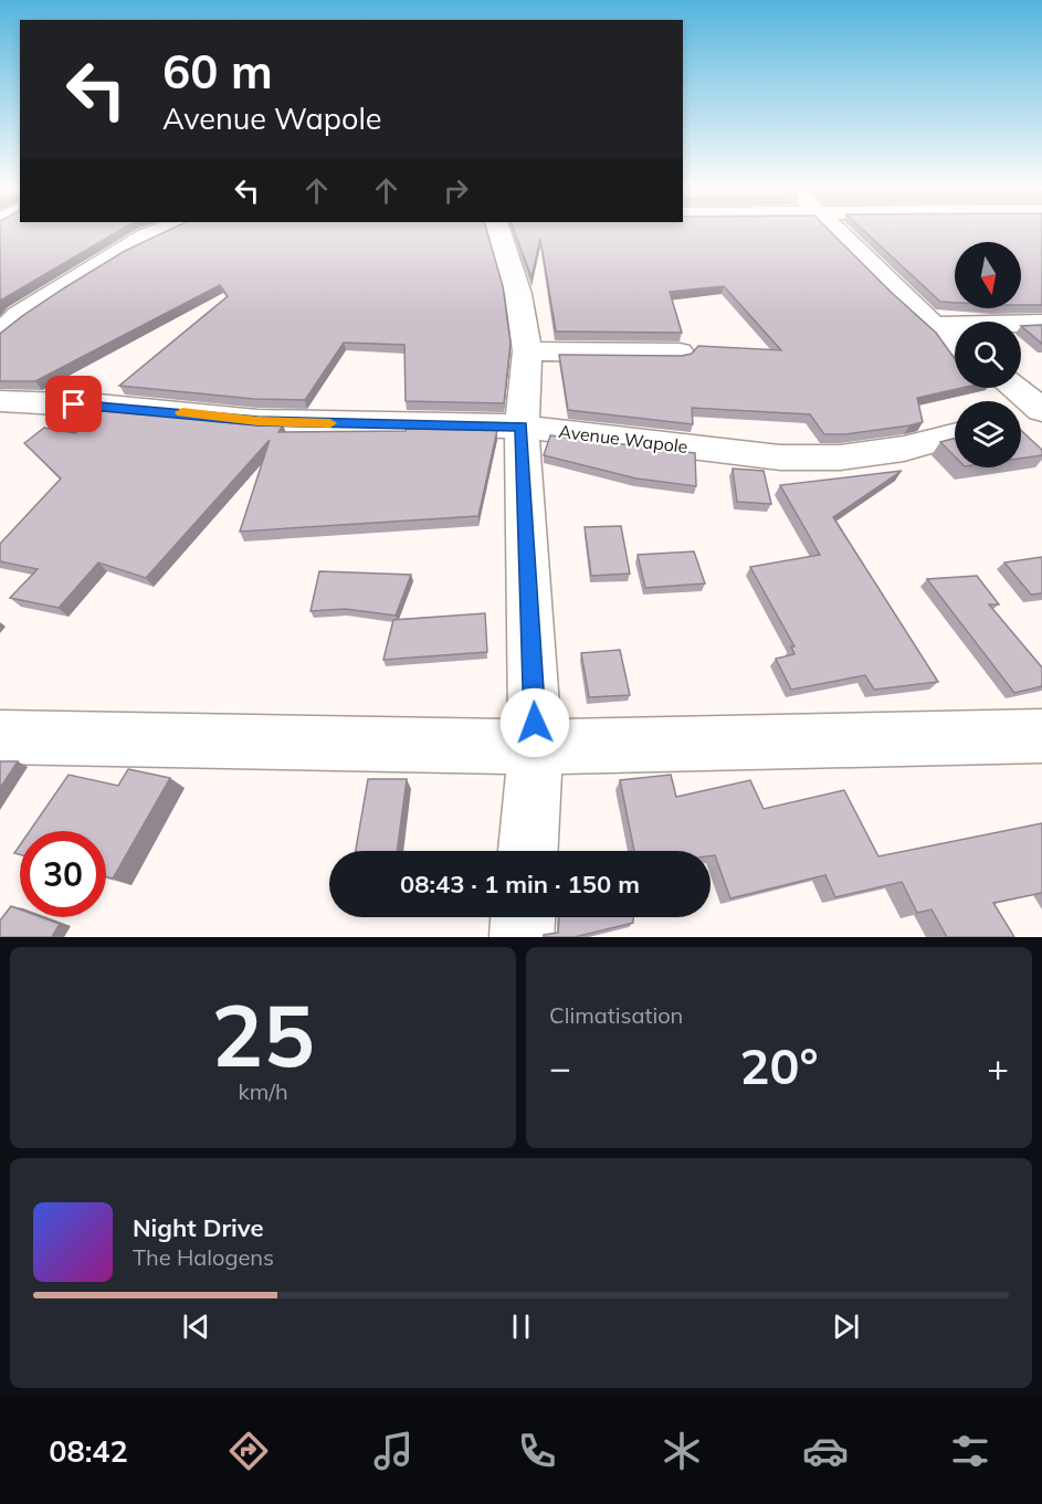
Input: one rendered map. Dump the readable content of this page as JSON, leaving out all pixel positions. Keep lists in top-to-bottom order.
{
  "streets": {
    "street": ["Avenue Wapole"]
  },
  "north": "bottom",
  "page": {
    "turn": ["60 m", "Avenue Wapole"],
    "limit": "30",
    "trip": "08:43 · 1 min · 150 m",
    "tile": [
      ["25", "km/h"],
      "Climatisation"
    ],
    "heat": ["−", "20°", "+"],
    "song": ["Night Drive", "The Halogens"],
    "tabs": "08:42"
  }
}
